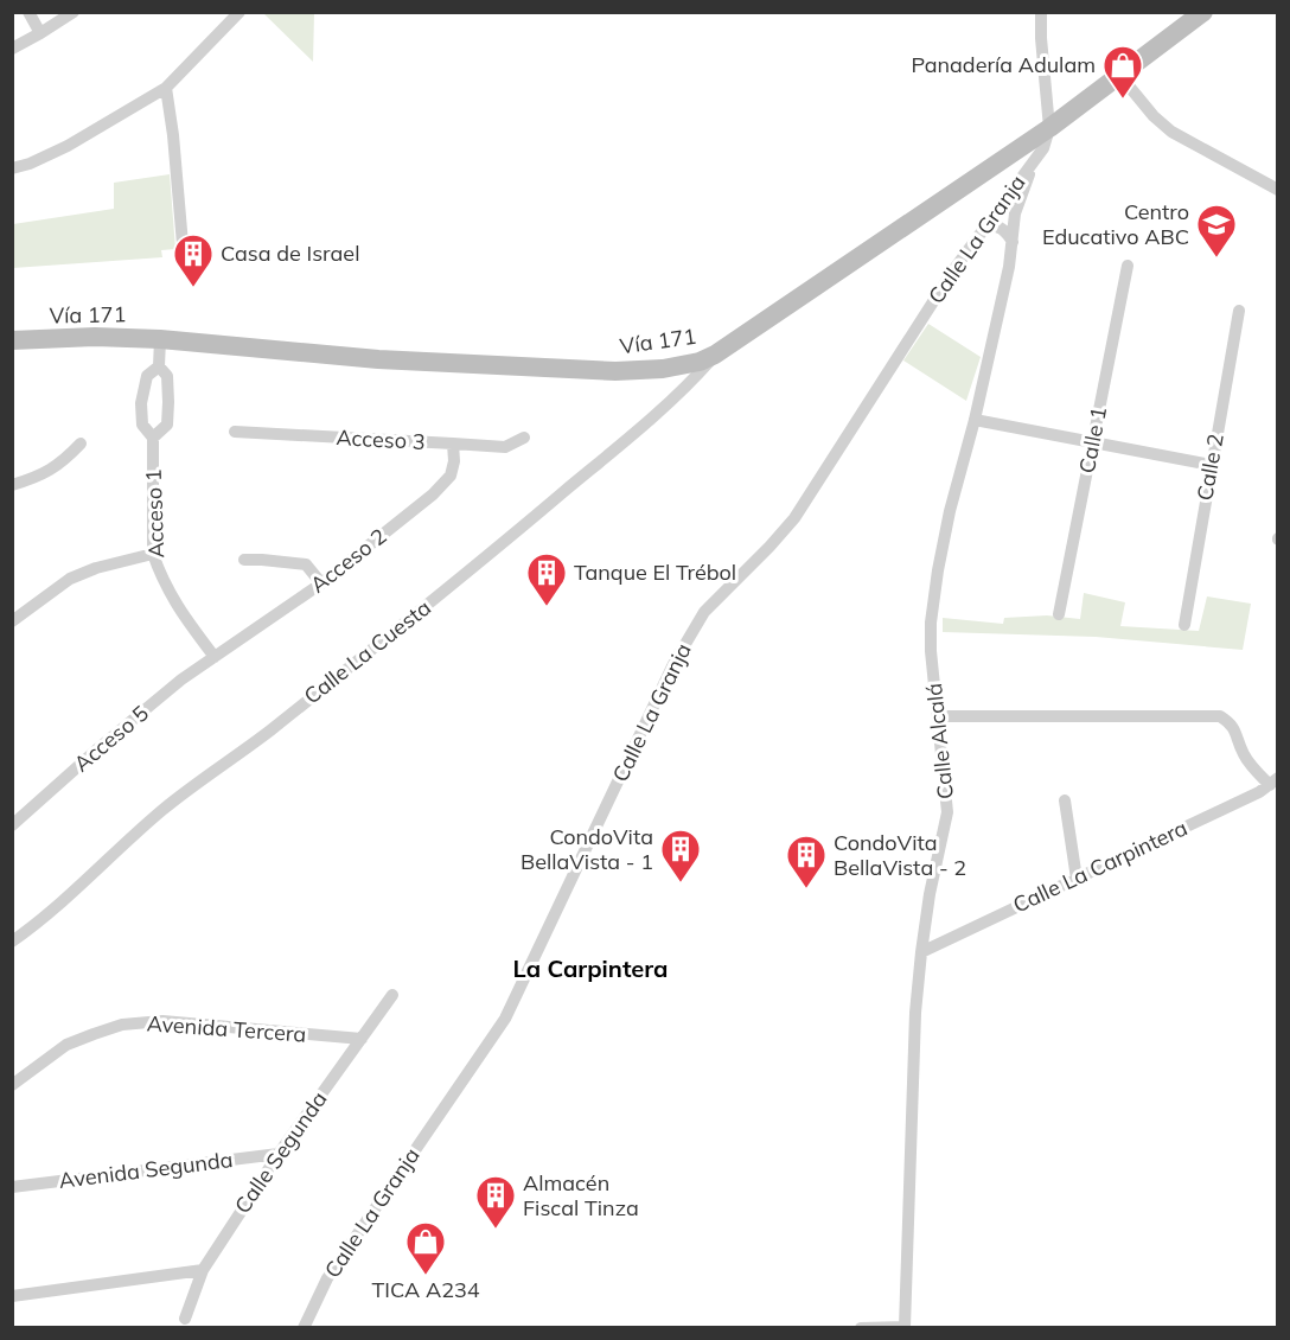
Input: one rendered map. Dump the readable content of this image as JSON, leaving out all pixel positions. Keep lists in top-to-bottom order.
{
  "streets": {
    "main road": ["Vía 171"],
    "street": [
      "Calle La Granja",
      "Acceso 3",
      "Calle 1",
      "Calle 2",
      "Acceso 1",
      "Acceso 2",
      "Calle La Cuesta",
      "Acceso 5",
      "Calle Alcalá",
      "Calle La Carpintera",
      "Avenida Tercera",
      "Calle Segunda",
      "Avenida Segunda"
    ]
  },
  "crossings": [
    ["Calle La Granja", "Vía 171"],
    ["Calle La Granja", "Calle Alcalá"],
    ["Vía 171", "Acceso 1"],
    ["Vía 171", "Calle La Cuesta"],
    ["Acceso 3", "Acceso 2"],
    ["Acceso 1", "Acceso 2"],
    ["Acceso 1", "Acceso 5"],
    ["Acceso 2", "Acceso 5"],
    ["Calle Alcalá", "Calle La Carpintera"],
    ["Avenida Tercera", "Calle Segunda"],
    ["Calle Segunda", "Avenida Segunda"]
  ],
  "districts": ["La Carpintera"],
  "places": {
    "shop": ["Panadería Adulam", "TICA A234"],
    "school or university": ["Centro Educativo ABC"],
    "building": [
      "Casa de Israel",
      "Tanque El Trébol",
      "CondoVita BellaVista - 1",
      "CondoVita BellaVista - 2",
      "Almacén Fiscal Tinza"
    ]
  }
}
